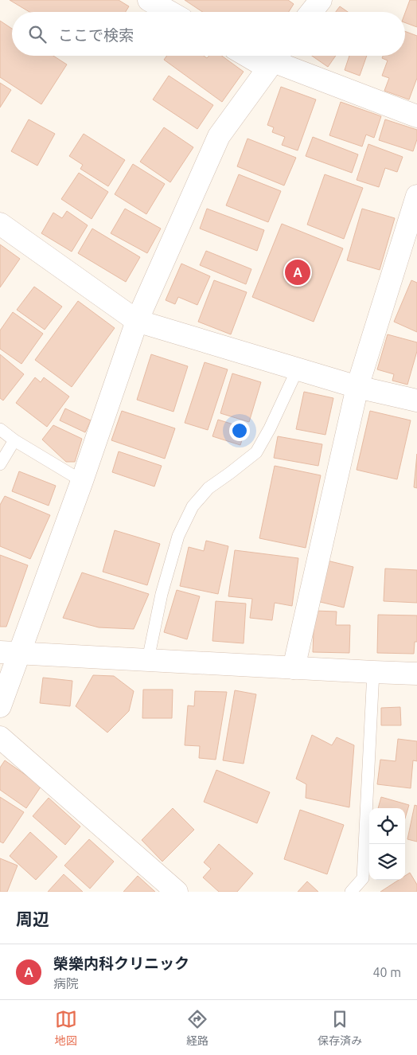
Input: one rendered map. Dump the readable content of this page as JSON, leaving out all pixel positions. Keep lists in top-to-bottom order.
{
  "page": {
    "search": "ここで検索",
    "pins": "A",
    "heading": "周辺",
    "list": [
      {
        "mark": "A",
        "name": "榮樂内科クリニック",
        "note": "病院",
        "value": "40 m"
      }
    ],
    "nav": ["地図", "経路", "保存済み"]
  }
}
